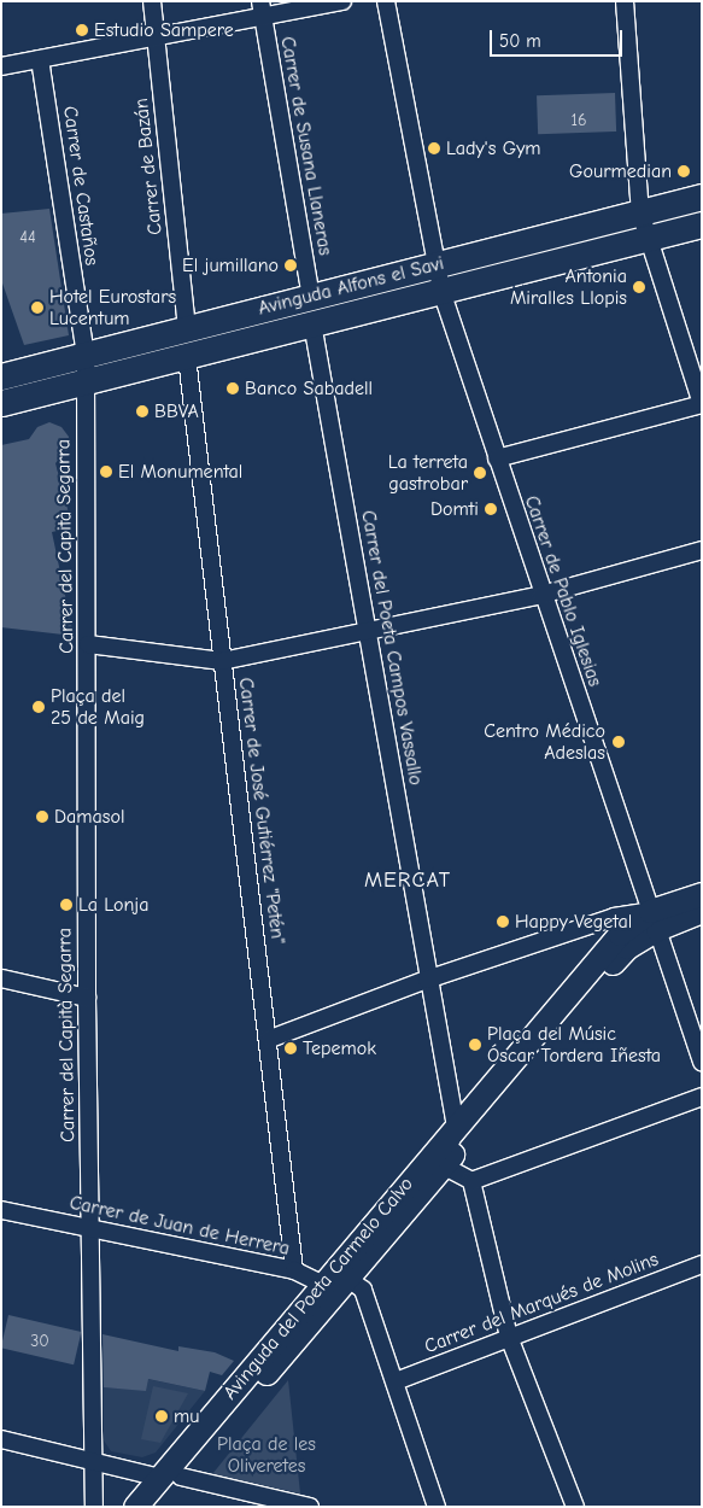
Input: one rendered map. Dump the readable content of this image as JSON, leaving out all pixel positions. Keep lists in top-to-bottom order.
{
  "streets": {
    "main road": ["Avinguda Alfons el Savi", "Avinguda del Poeta Carmelo Calvo"],
    "street": [
      "Carrer de Susana Llaneras",
      "Carrer de Bazán",
      "Carrer de Castaños",
      "Carrer del Capità Segarra",
      "Carrer de Pablo Iglesias",
      "Carrer del Poeta Campos Vassallo",
      "Carrer de José Gutiérrez \"Petén\"",
      "Carrer de Juan de Herrera",
      "Carrer del Marqués de Molins"
    ]
  },
  "crossings": [
    ["Carrer de Susana Llaneras", "Avinguda Alfons el Savi"],
    ["Carrer de Bazán", "Avinguda Alfons el Savi"],
    ["Carrer de Castaños", "Avinguda Alfons el Savi"],
    ["Carrer de Castaños", "Carrer del Capità Segarra"],
    ["Avinguda Alfons el Savi", "Carrer del Capità Segarra"],
    ["Avinguda Alfons el Savi", "Carrer de Pablo Iglesias"],
    ["Avinguda Alfons el Savi", "Carrer del Poeta Campos Vassallo"],
    ["Avinguda Alfons el Savi", "Carrer de José Gutiérrez \"Petén\""],
    ["Carrer del Capità Segarra", "Carrer de Juan de Herrera"],
    ["Carrer de José Gutiérrez \"Petén\"", "Carrer de Juan de Herrera"],
    ["Carrer de Juan de Herrera", "Avinguda del Poeta Carmelo Calvo"]
  ],
  "districts": ["MERCAT"],
  "parks": ["Plaça de les Oliveretes"],
  "places": [
    "Estudio Sampere",
    "Lady's Gym",
    "Gourmedian",
    "El jumillano",
    "Antonia Miralles Llopis",
    "Hotel Eurostars Lucentum",
    "Banco Sabadell",
    "BBVA",
    "El Monumental",
    "La terreta gastrobar",
    "Domti",
    "Plaça del 25 de Maig",
    "Centro Médico Adeslas",
    "Damasol",
    "La Lonja",
    "Happy Vegetal",
    "Plaça del Músic Óscar Tordera Iñesta",
    "Tepemok",
    "mu"
  ],
  "house_numbers": ["16", "44", "30"],
  "scale_bar": "50 m"
}
